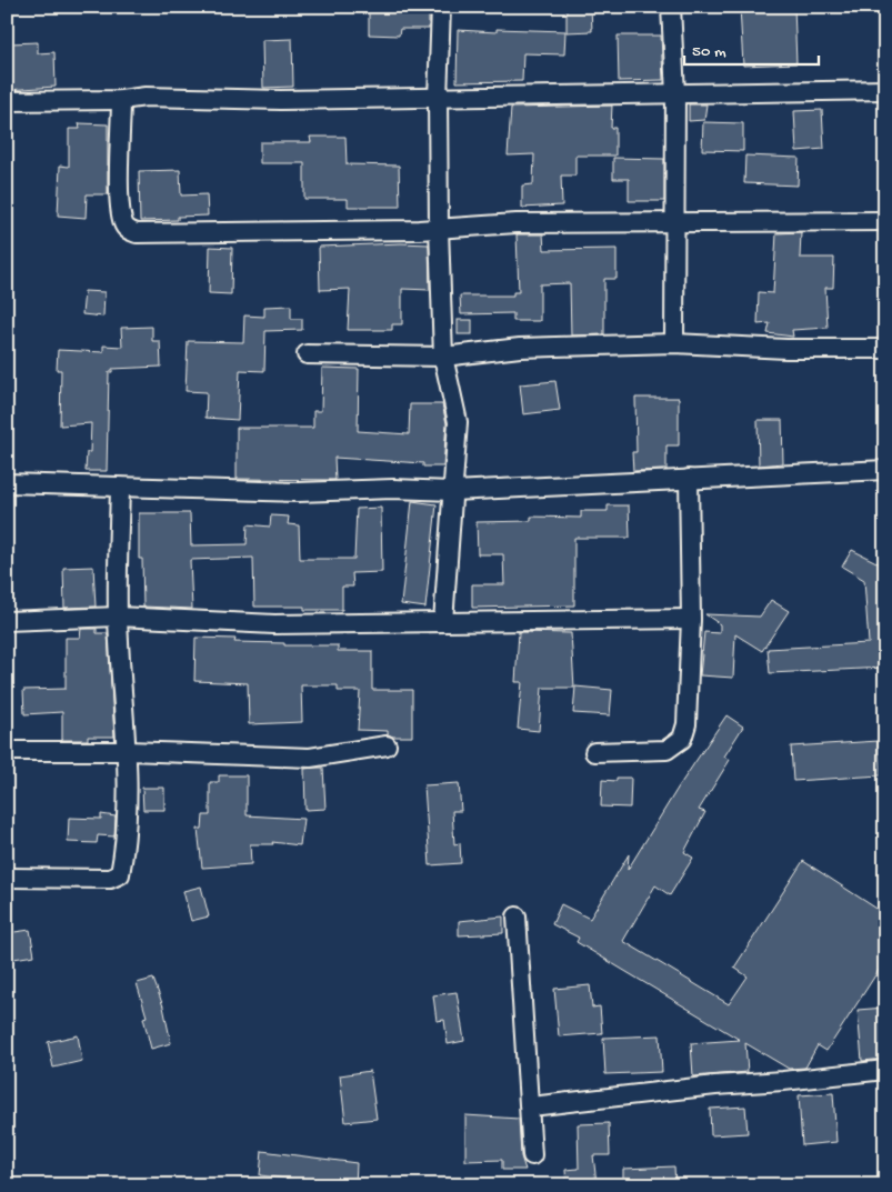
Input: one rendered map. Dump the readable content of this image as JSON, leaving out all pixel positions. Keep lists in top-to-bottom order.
{
  "scale_bar": "50 m"
}
